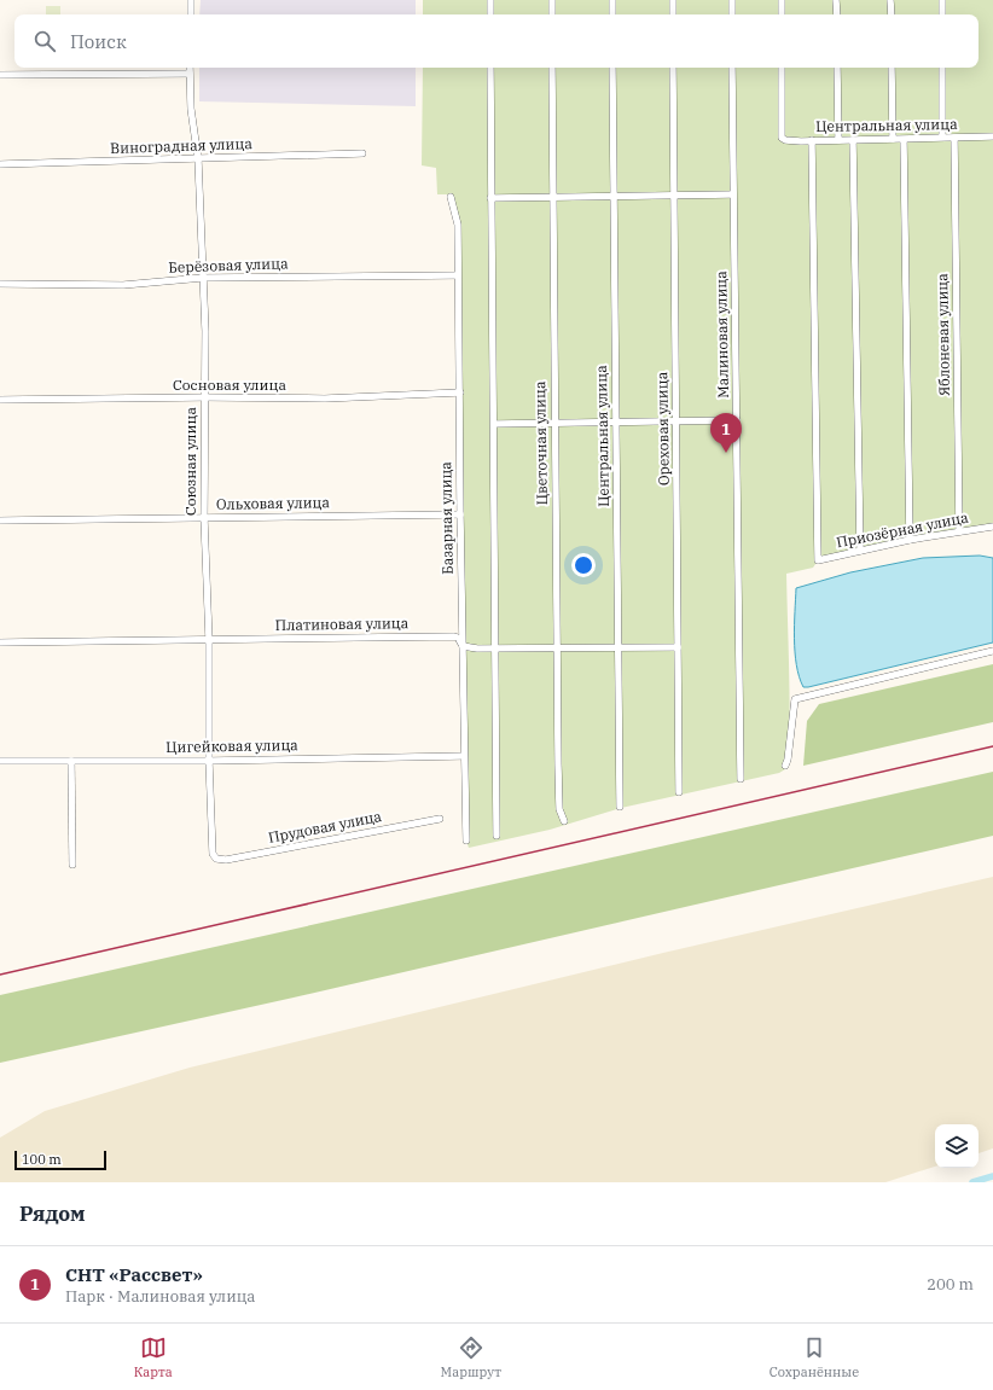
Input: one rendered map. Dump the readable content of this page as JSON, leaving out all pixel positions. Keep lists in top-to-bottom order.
{
  "streets": {
    "street": [
      "Центральная улица",
      "Виноградная улица",
      "Берёзовая улица",
      "Малиновая улица",
      "Яблоневая улица",
      "Сосновая улица",
      "Ореховая улица",
      "Цветочная улица",
      "Союзная улица",
      "Ольховая улица",
      "Базарная улица",
      "Приозёрная улица",
      "Платиновая улица",
      "Цигейковая улица",
      "Прудовая улица"
    ]
  },
  "crossings": [
    ["Центральная улица", "Яблоневая улица"],
    ["Центральная улица", "Приозёрная улица"],
    ["Центральная улица", "Платиновая улица"],
    ["Виноградная улица", "Союзная улица"],
    ["Берёзовая улица", "Союзная улица"],
    ["Берёзовая улица", "Базарная улица"],
    ["Яблоневая улица", "Приозёрная улица"],
    ["Сосновая улица", "Союзная улица"],
    ["Сосновая улица", "Базарная улица"],
    ["Ореховая улица", "Платиновая улица"],
    ["Цветочная улица", "Платиновая улица"],
    ["Союзная улица", "Ольховая улица"],
    ["Союзная улица", "Платиновая улица"],
    ["Союзная улица", "Цигейковая улица"],
    ["Союзная улица", "Прудовая улица"],
    ["Ольховая улица", "Базарная улица"],
    ["Базарная улица", "Платиновая улица"],
    ["Базарная улица", "Цигейковая улица"]
  ],
  "scale_bar": "100 m",
  "page": {
    "search": "Поиск",
    "pins": "1",
    "scale": "100 m",
    "heading": "Рядом",
    "list": [
      {
        "mark": "1",
        "name": "СНТ «Рассвет»",
        "note": "Парк · Малиновая улица",
        "value": "200 m"
      }
    ],
    "nav": ["Карта", "Маршрут", "Сохранённые"]
  }
}
